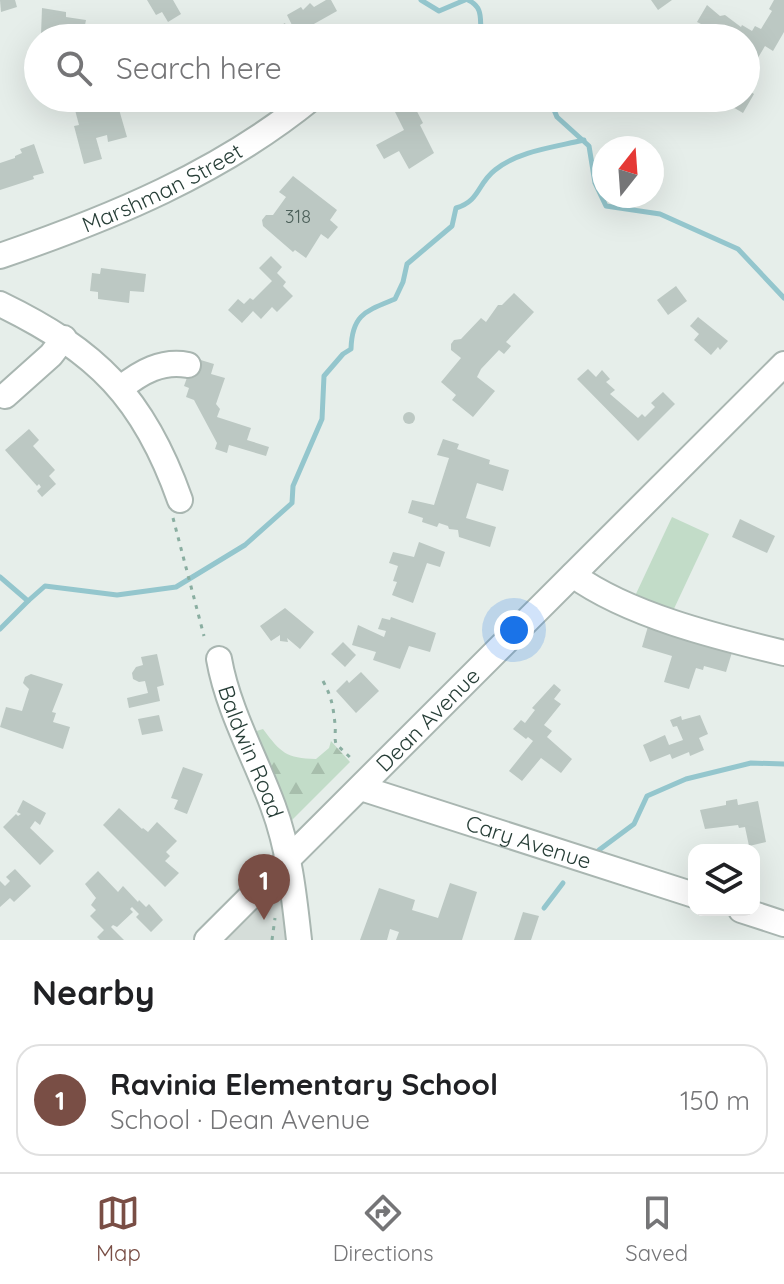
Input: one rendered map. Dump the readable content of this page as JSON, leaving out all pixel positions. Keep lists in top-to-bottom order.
{
  "streets": {
    "street": [
      "Marshman Street",
      "Dean Avenue",
      "Baldwin Road",
      "Cary Avenue"
    ]
  },
  "crossings": [
    ["Dean Avenue", "Baldwin Road"],
    ["Dean Avenue", "Cary Avenue"]
  ],
  "house_numbers": ["318"],
  "north": "top",
  "page": {
    "search": "Search here",
    "pins": "1",
    "heading": "Nearby",
    "list": [
      {
        "mark": "1",
        "name": "Ravinia Elementary School",
        "note": "School · Dean Avenue",
        "value": "150 m"
      }
    ],
    "nav": ["Map", "Directions", "Saved"]
  }
}
